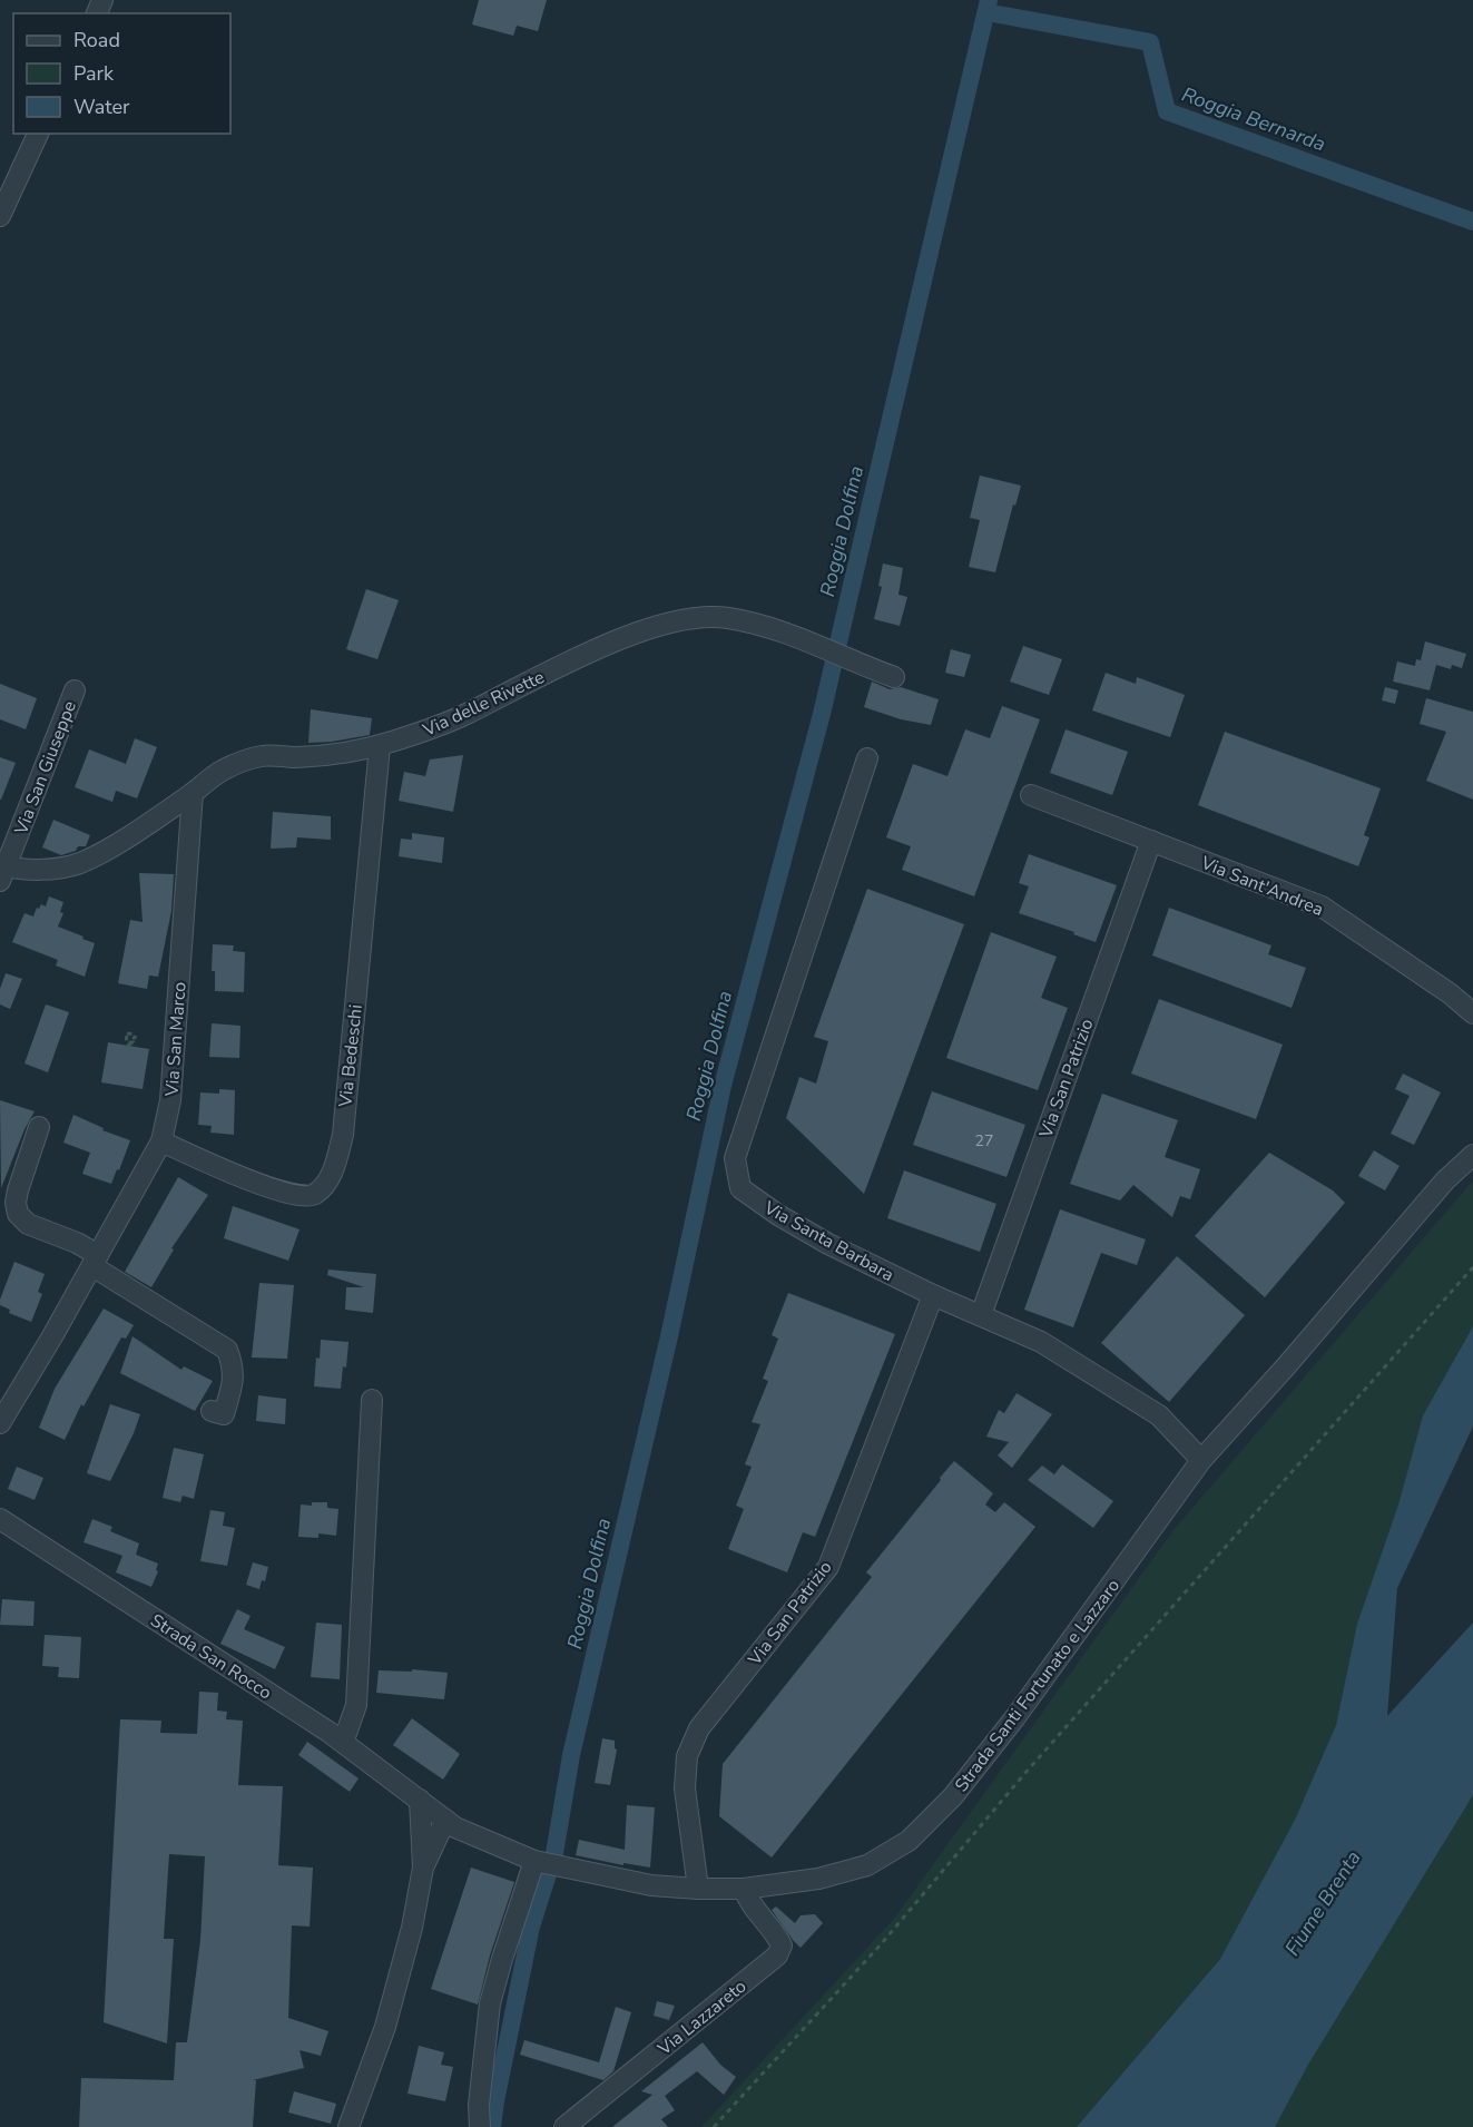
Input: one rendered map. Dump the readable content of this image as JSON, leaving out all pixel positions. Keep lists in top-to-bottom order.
{
  "streets": {
    "street": [
      "Via delle Rivette",
      "Via San Giuseppe",
      "Via Sant'Andrea",
      "Via San Marco",
      "Via Bedeschi",
      "Via San Patrizio",
      "Via Santa Barbara",
      "Strada San Rocco",
      "Strada Santi Fortunato e Lazzaro",
      "Via Lazzareto"
    ]
  },
  "crossings": [
    ["Via delle Rivette", "Via San Giuseppe"],
    ["Via delle Rivette", "Via San Marco"],
    ["Via delle Rivette", "Via Bedeschi"],
    ["Via Sant'Andrea", "Via San Patrizio"],
    ["Via San Marco", "Via Bedeschi"],
    ["Via San Patrizio", "Via Santa Barbara"],
    ["Via San Patrizio", "Strada Santi Fortunato e Lazzaro"],
    ["Via Santa Barbara", "Strada Santi Fortunato e Lazzaro"],
    ["Strada San Rocco", "Strada Santi Fortunato e Lazzaro"],
    ["Strada Santi Fortunato e Lazzaro", "Via Lazzareto"]
  ],
  "water": ["Roggia Bernarda", "Roggia Dolfina", "Fiume Brenta"],
  "house_numbers": ["27"],
  "legend": ["Road", "Park", "Water"]
}
